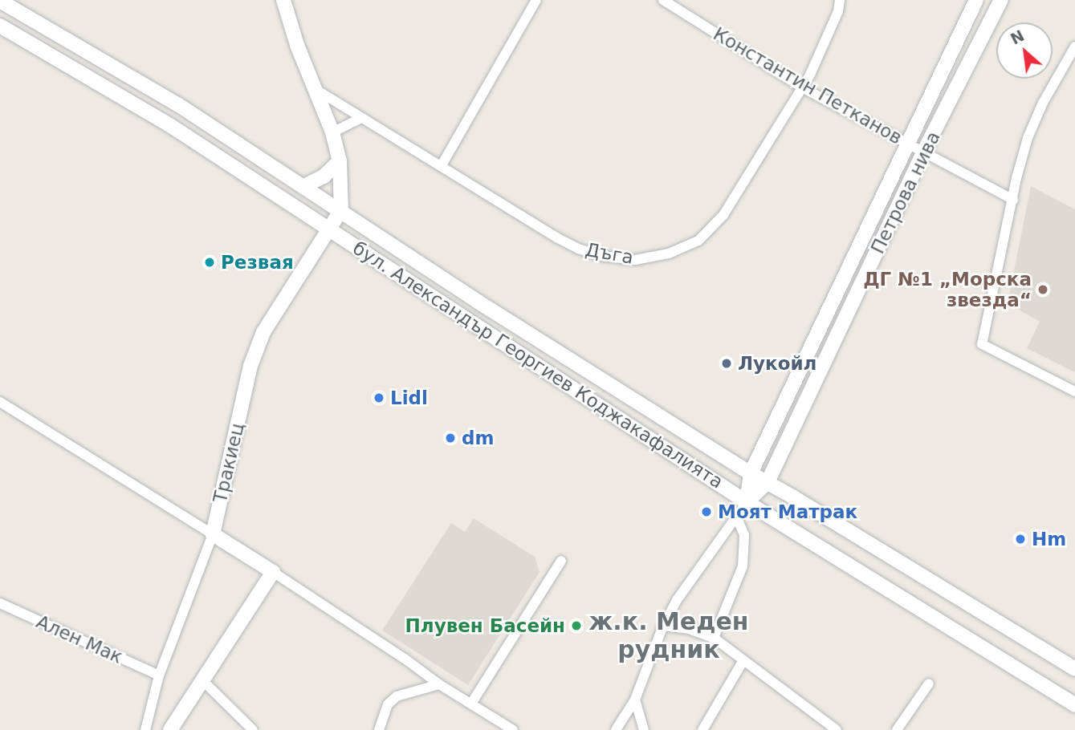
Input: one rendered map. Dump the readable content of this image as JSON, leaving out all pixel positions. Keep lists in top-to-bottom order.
{
  "streets": {
    "main road": ["Петрова нива", "бул. Александър Георгиев Коджакафалията", "Тракиец"],
    "street": ["Константин Петканов", "Дъга", "Ален Мак"]
  },
  "crossings": [
    ["Константин Петканов", "Петрова нива"],
    ["Константин Петканов", "Дъга"],
    ["Петрова нива", "бул. Александър Георгиев Коджакафалията"],
    ["бул. Александър Георгиев Коджакафалията", "Тракиец"],
    ["Тракиец", "Ален Мак"]
  ],
  "districts": ["ж.к. Меден рудник"],
  "places": [
    "Резвая",
    "ДГ №1 „Морска звезда“",
    "Лукойл",
    "Lidl",
    "dm",
    "Моят Матрак",
    "Hm",
    "Плувен Басейн"
  ],
  "north": "top left"
}
